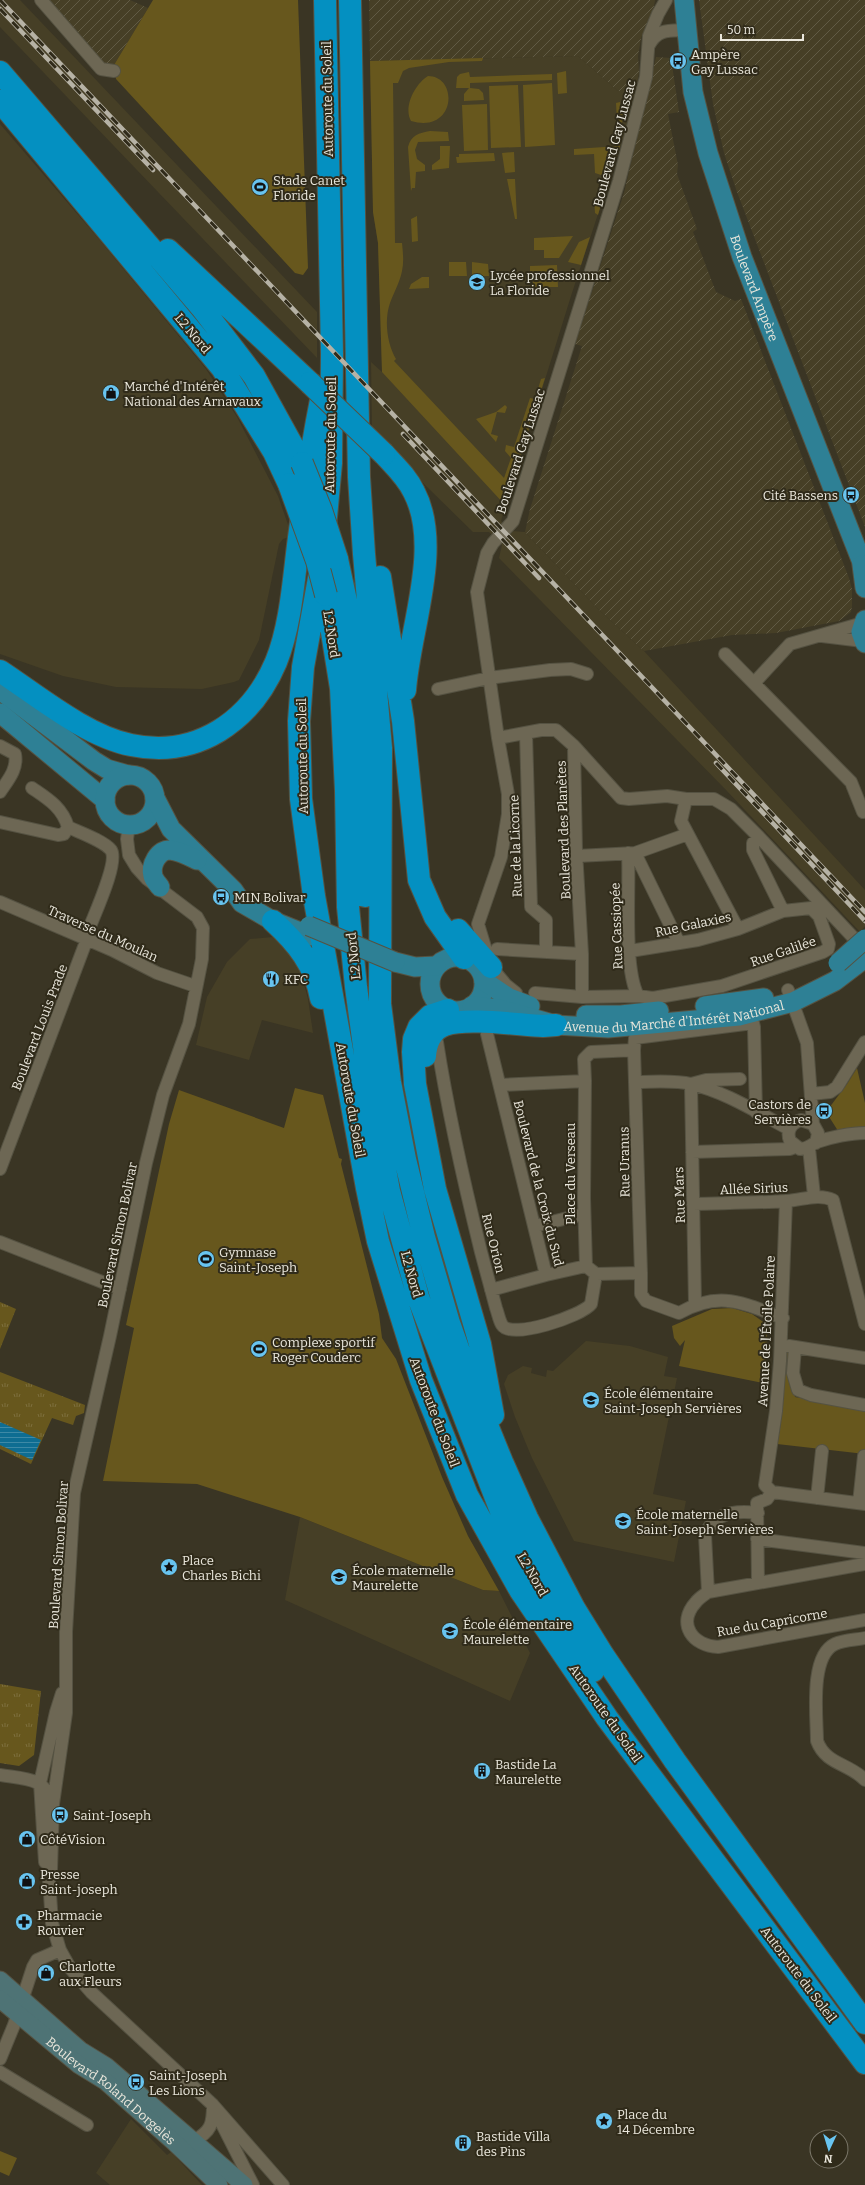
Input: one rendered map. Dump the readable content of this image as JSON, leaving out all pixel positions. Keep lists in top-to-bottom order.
{
  "streets": {
    "highway": ["Autoroute du Soleil", "L2 Nord"],
    "main road": ["Boulevard Ampère", "Avenue du Marché d'Intérêt National", "Boulevard Roland Dorgelès"],
    "street": [
      "Boulevard Gay Lussac",
      "Boulevard des Planètes",
      "Rue de la Licorne",
      "Rue Galaxies",
      "Rue Cassiopée",
      "Traverse du Moulan",
      "Rue Galilée",
      "Boulevard Louis Prade",
      "Rue Uranus",
      "Place du Verseau",
      "Boulevard de la Croix du Sud",
      "Allée Sirius",
      "Rue Mars",
      "Boulevard Simon Bolivar",
      "Rue Orion",
      "Avenue de l'Étoile Polaire",
      "Rue du Capricorne"
    ]
  },
  "crossings": [
    ["Autoroute du Soleil", "L2 Nord"],
    ["Boulevard Gay Lussac", "Boulevard des Planètes"],
    ["Boulevard Gay Lussac", "Avenue du Marché d'Intérêt National"],
    ["Boulevard des Planètes", "Rue de la Licorne"],
    ["Boulevard des Planètes", "Rue Galilée"],
    ["Rue Galaxies", "Rue Cassiopée"],
    ["Rue Galaxies", "Rue Galilée"],
    ["Rue Cassiopée", "Rue Galilée"],
    ["Traverse du Moulan", "Boulevard Louis Prade"],
    ["Traverse du Moulan", "Boulevard Simon Bolivar"],
    ["Rue Galilée", "Avenue du Marché d'Intérêt National"],
    ["Rue Uranus", "Place du Verseau"],
    ["Place du Verseau", "Boulevard de la Croix du Sud"],
    ["Boulevard de la Croix du Sud", "Rue Orion"],
    ["Allée Sirius", "Rue Mars"],
    ["Allée Sirius", "Avenue de l'Étoile Polaire"]
  ],
  "places": {
    "bus stop": [
      "Ampère Gay Lussac",
      "Cité Bassens",
      "MIN Bolivar",
      "Castors de Servières",
      "Saint-Joseph",
      "Saint-Joseph Les Lions"
    ],
    "sports": ["Stade Canet Floride", "Gymnase Saint-Joseph", "Complexe sportif Roger Couderc"],
    "school or university": [
      "Lycée professionnel La Floride",
      "École élémentaire Saint-Joseph Servières",
      "École maternelle Saint-Joseph Servières",
      "École maternelle Maurelette",
      "École élémentaire Maurelette"
    ],
    "shop": [
      "Marché d'Intérêt National des Arnavaux",
      "CôtéVision",
      "Presse Saint-joseph",
      "Charlotte aux Fleurs"
    ],
    "restaurant": ["KFC"],
    "place": ["Place Charles Bichi", "Place du 14 Décembre"],
    "building": ["Bastide La Maurelette", "Bastide Villa des Pins"],
    "pharmacy": ["Pharmacie Rouvier"]
  },
  "scale_bar": "50 m",
  "north": "bottom"
}
